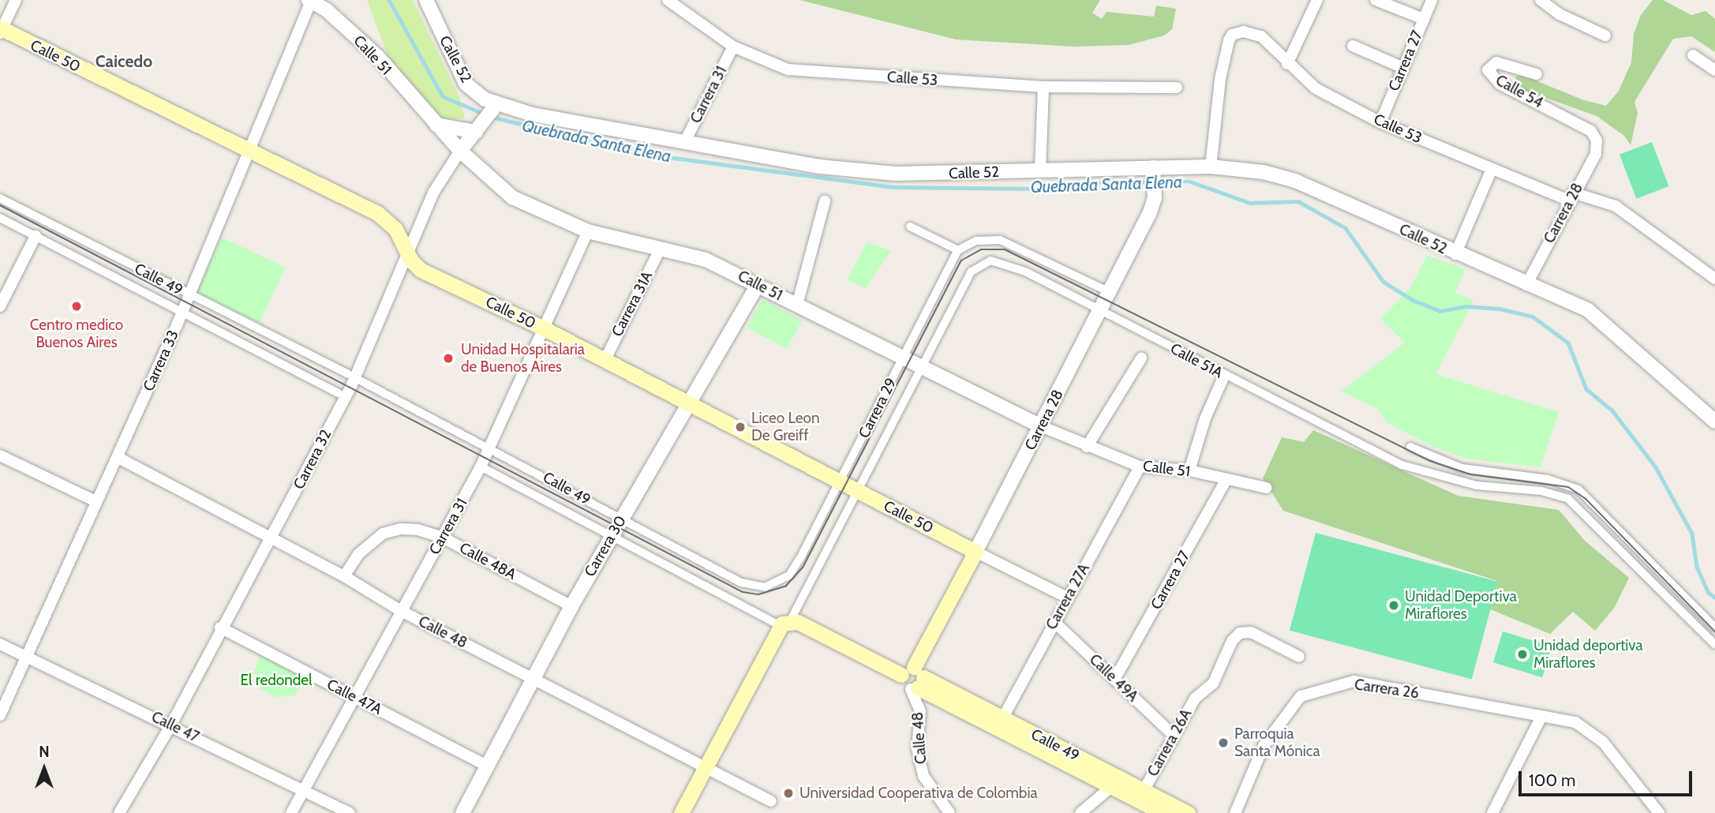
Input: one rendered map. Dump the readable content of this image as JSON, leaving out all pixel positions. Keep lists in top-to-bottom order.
{
  "streets": {
    "main road": [
      "Calle 50",
      "Carrera 28",
      "Calle 49",
      "Carrera 29"
    ],
    "street": [
      "Calle 51",
      "Calle 52",
      "Carrera 27",
      "Calle 53",
      "Calle 54",
      "Carrera 31",
      "Carrera 31A",
      "Carrera 33",
      "Calle 51A",
      "Carrera 32",
      "Carrera 30",
      "Calle 48A",
      "Carrera 27A",
      "Calle 48",
      "Calle 49A",
      "Carrera 26",
      "Calle 47A",
      "Calle 47",
      "Carrera 26A"
    ]
  },
  "crossings": [
    ["Calle 51", "Carrera 27"],
    ["Calle 51", "Carrera 31"],
    ["Calle 51", "Carrera 28"],
    ["Calle 51", "Carrera 31A"],
    ["Calle 51", "Carrera 33"],
    ["Calle 51", "Carrera 29"],
    ["Calle 51", "Carrera 32"],
    ["Calle 51", "Carrera 30"],
    ["Calle 51", "Carrera 27A"],
    ["Calle 50", "Carrera 31"],
    ["Calle 50", "Carrera 28"],
    ["Calle 50", "Carrera 31A"],
    ["Calle 50", "Carrera 33"],
    ["Calle 50", "Carrera 29"],
    ["Calle 50", "Carrera 32"],
    ["Calle 50", "Carrera 30"],
    ["Calle 50", "Carrera 27A"],
    ["Calle 52", "Calle 53"],
    ["Calle 52", "Carrera 31"],
    ["Calle 52", "Carrera 28"],
    ["Calle 52", "Carrera 32"],
    ["Carrera 27", "Calle 53"],
    ["Carrera 27", "Calle 49A"],
    ["Calle 53", "Carrera 31"],
    ["Calle 53", "Carrera 28"],
    ["Calle 54", "Carrera 28"],
    ["Carrera 31", "Calle 49"],
    ["Carrera 31", "Calle 48A"],
    ["Carrera 31", "Calle 48"],
    ["Carrera 31", "Calle 47A"],
    ["Carrera 31", "Calle 47"],
    ["Carrera 28", "Calle 49"],
    ["Carrera 28", "Calle 51A"],
    ["Carrera 28", "Calle 48"],
    ["Calle 49", "Carrera 33"],
    ["Calle 49", "Carrera 29"],
    ["Calle 49", "Carrera 30"],
    ["Calle 49", "Carrera 27A"],
    ["Calle 49", "Calle 48"],
    ["Calle 49", "Carrera 26A"],
    ["Carrera 33", "Calle 48"],
    ["Carrera 33", "Calle 47"],
    ["Calle 51A", "Carrera 29"],
    ["Carrera 29", "Calle 48"],
    ["Carrera 32", "Calle 48"],
    ["Carrera 32", "Calle 47A"],
    ["Carrera 32", "Calle 47"],
    ["Carrera 30", "Calle 48A"],
    ["Carrera 30", "Calle 48"],
    ["Carrera 30", "Calle 47A"],
    ["Calle 48A", "Calle 48"],
    ["Carrera 27A", "Calle 49A"],
    ["Calle 49A", "Carrera 26A"]
  ],
  "districts": ["Caicedo"],
  "water": ["Quebrada Santa Elena"],
  "parks": ["El redondel"],
  "places": [
    "Centro medico Buenos Aires",
    "Unidad Hospitalaria de Buenos Aires",
    "Liceo Leon De Greiff",
    "Unidad Deportiva Miraflores",
    "Unidad deportiva Miraflores",
    "Parroquia Santa Mónica",
    "Universidad Cooperativa de Colombia"
  ],
  "scale_bar": "100 m",
  "north": "top"
}
